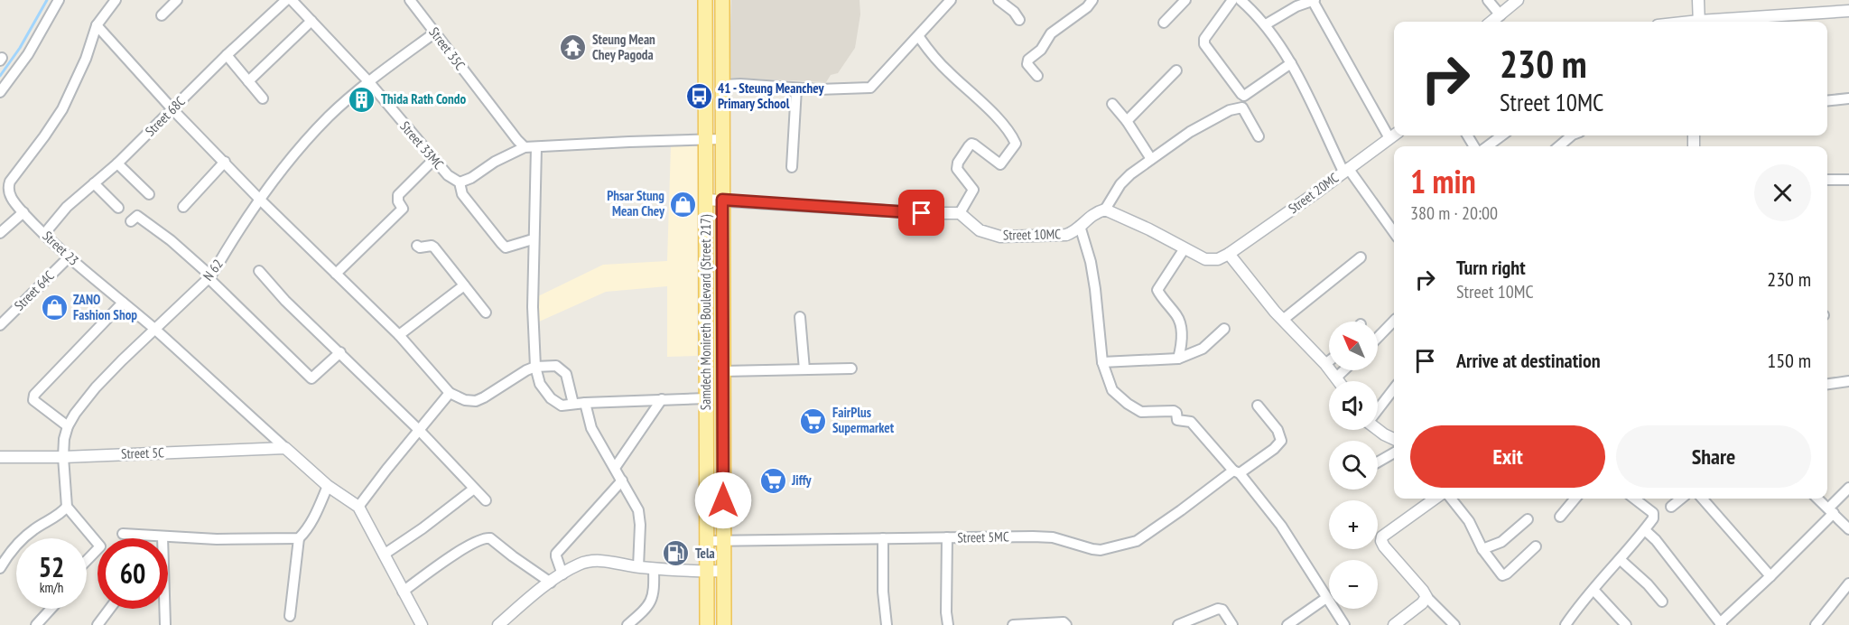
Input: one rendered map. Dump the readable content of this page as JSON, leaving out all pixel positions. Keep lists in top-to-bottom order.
{
  "streets": {
    "main road": ["Samdech Monireth Boulevard (Street 217)"],
    "street": [
      "Street 35C",
      "Street 68C",
      "Street 33MC",
      "Street 20MC",
      "Street 10MC",
      "Street 23",
      "N 62",
      "Street 64C",
      "Street 5C",
      "Street 5MC"
    ]
  },
  "crossings": [
    ["Street 35C", "N 62"],
    ["Street 68C", "Street 23"],
    ["Street 33MC", "N 62"],
    ["Street 23", "N 62"],
    ["Street 23", "Street 64C"],
    ["Street 23", "Street 5C"],
    ["N 62", "Street 5C"],
    ["Samdech Monireth Boulevard (Street 217)", "Street 5MC"]
  ],
  "places": {
    "temple": ["Steung Mean Chey Pagoda"],
    "bus stop": ["41 - Steung Meanchey Primary School"],
    "building": ["Thida Rath Condo"],
    "shop": ["Phsar Stung Mean Chey", "ZANO Fashion Shop"],
    "supermarket": ["FairPlus Supermarket", "Jiffy"],
    "fuel station": ["Tela"]
  },
  "north": "top left",
  "page": {
    "turn": ["230 m", "Street 10MC"],
    "heading": ["1 min", "380 m · 20:00"],
    "list": [
      {
        "name": "Turn right",
        "note": "Street 10MC",
        "value": "230 m"
      },
      {
        "name": "Arrive at destination",
        "value": "150 m"
      }
    ],
    "map_buttons": ["+", "−"],
    "buttons": ["Exit", "Share"],
    "speed": "52 km/h",
    "limit": "60"
  }
}
